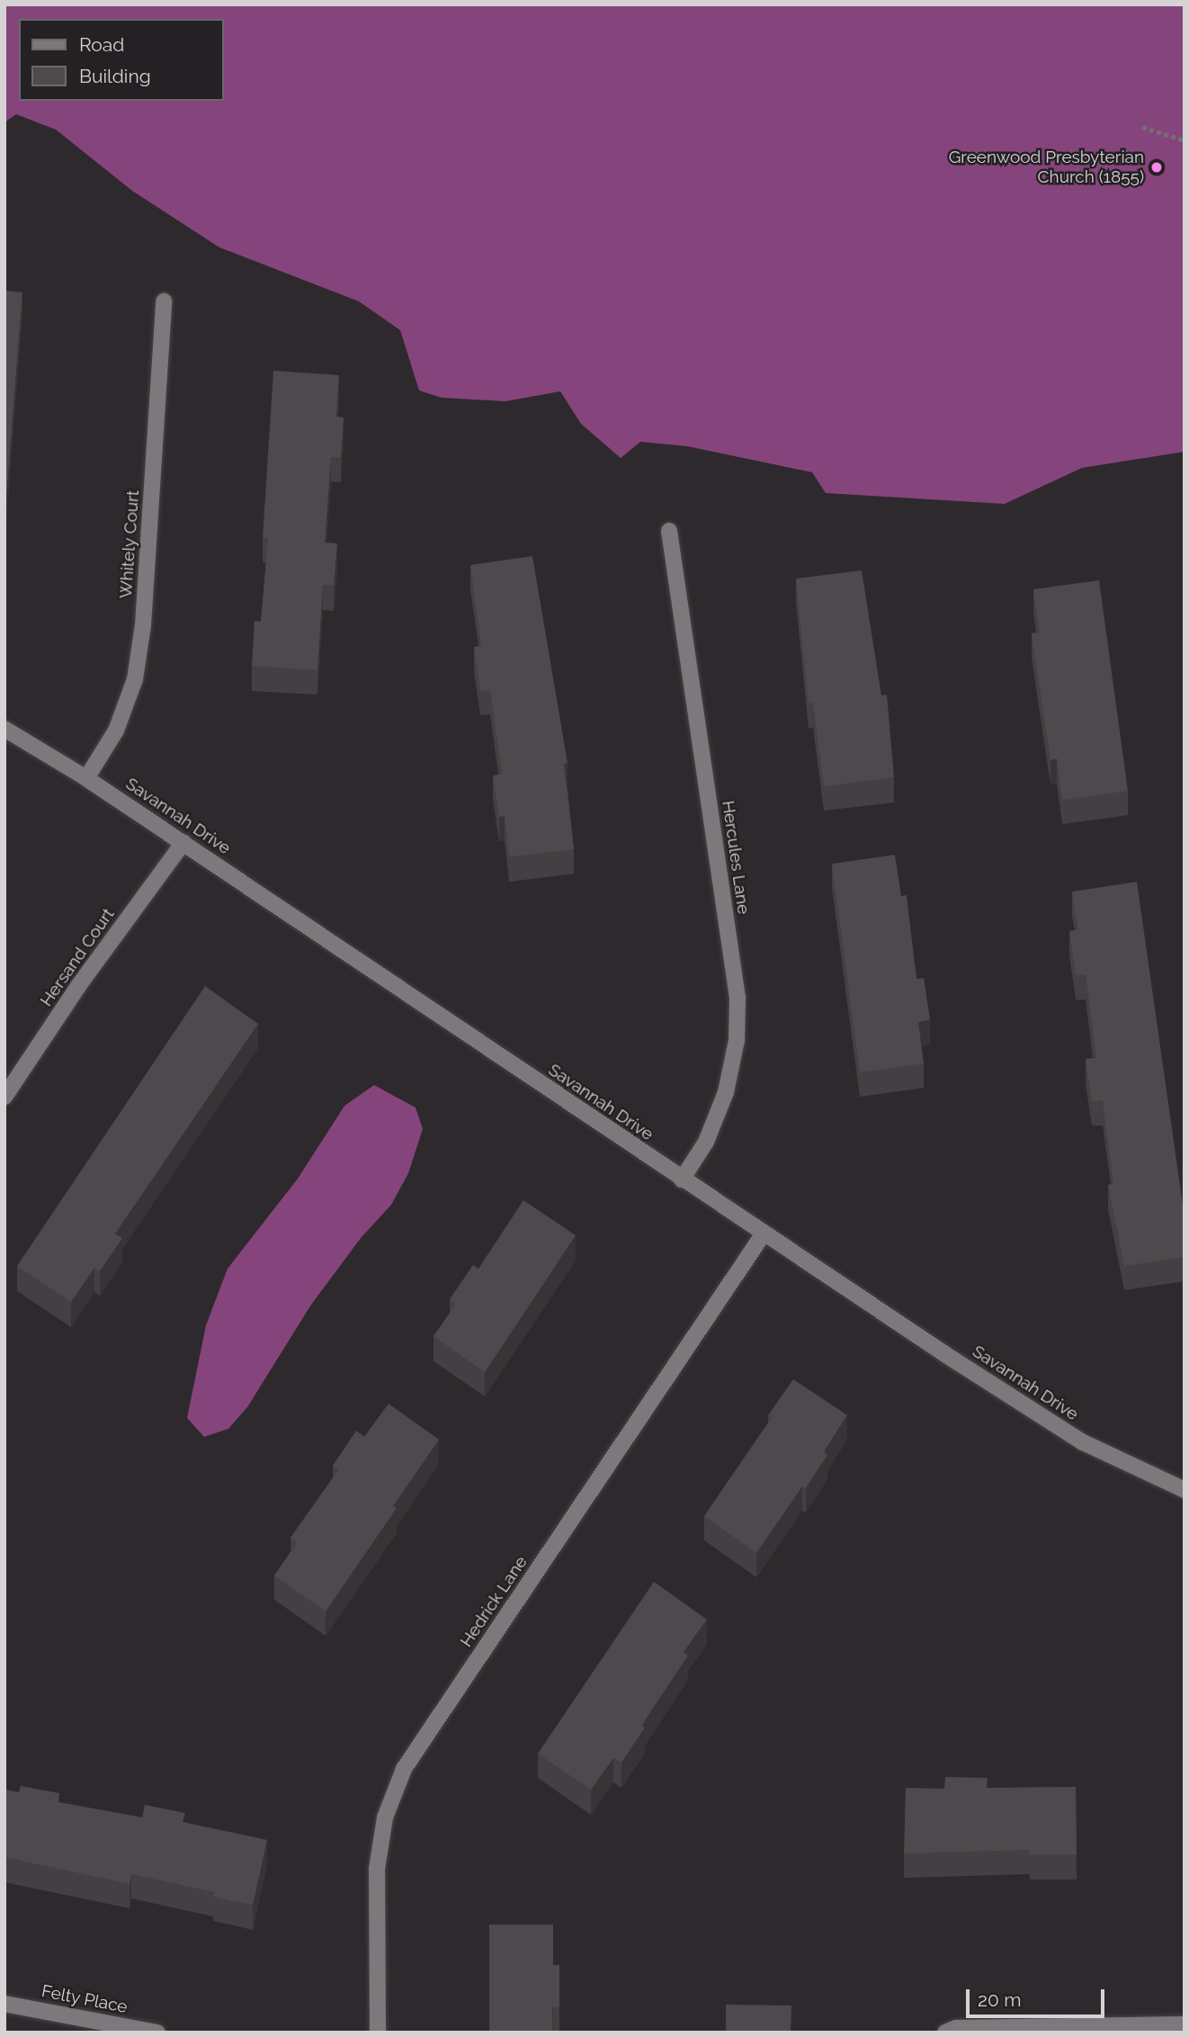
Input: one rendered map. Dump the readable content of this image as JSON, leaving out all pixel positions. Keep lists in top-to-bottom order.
{
  "streets": {
    "street": [
      "Whitely Court",
      "Savannah Drive",
      "Hercules Lane",
      "Hersand Court",
      "Hedrick Lane",
      "Felty Place"
    ]
  },
  "crossings": [
    ["Whitely Court", "Savannah Drive"],
    ["Savannah Drive", "Hercules Lane"],
    ["Savannah Drive", "Hersand Court"],
    ["Savannah Drive", "Hedrick Lane"]
  ],
  "places": ["Greenwood Presbyterian Church (1855)"],
  "legend": ["Road", "Building"],
  "scale_bar": "20 m"
}
